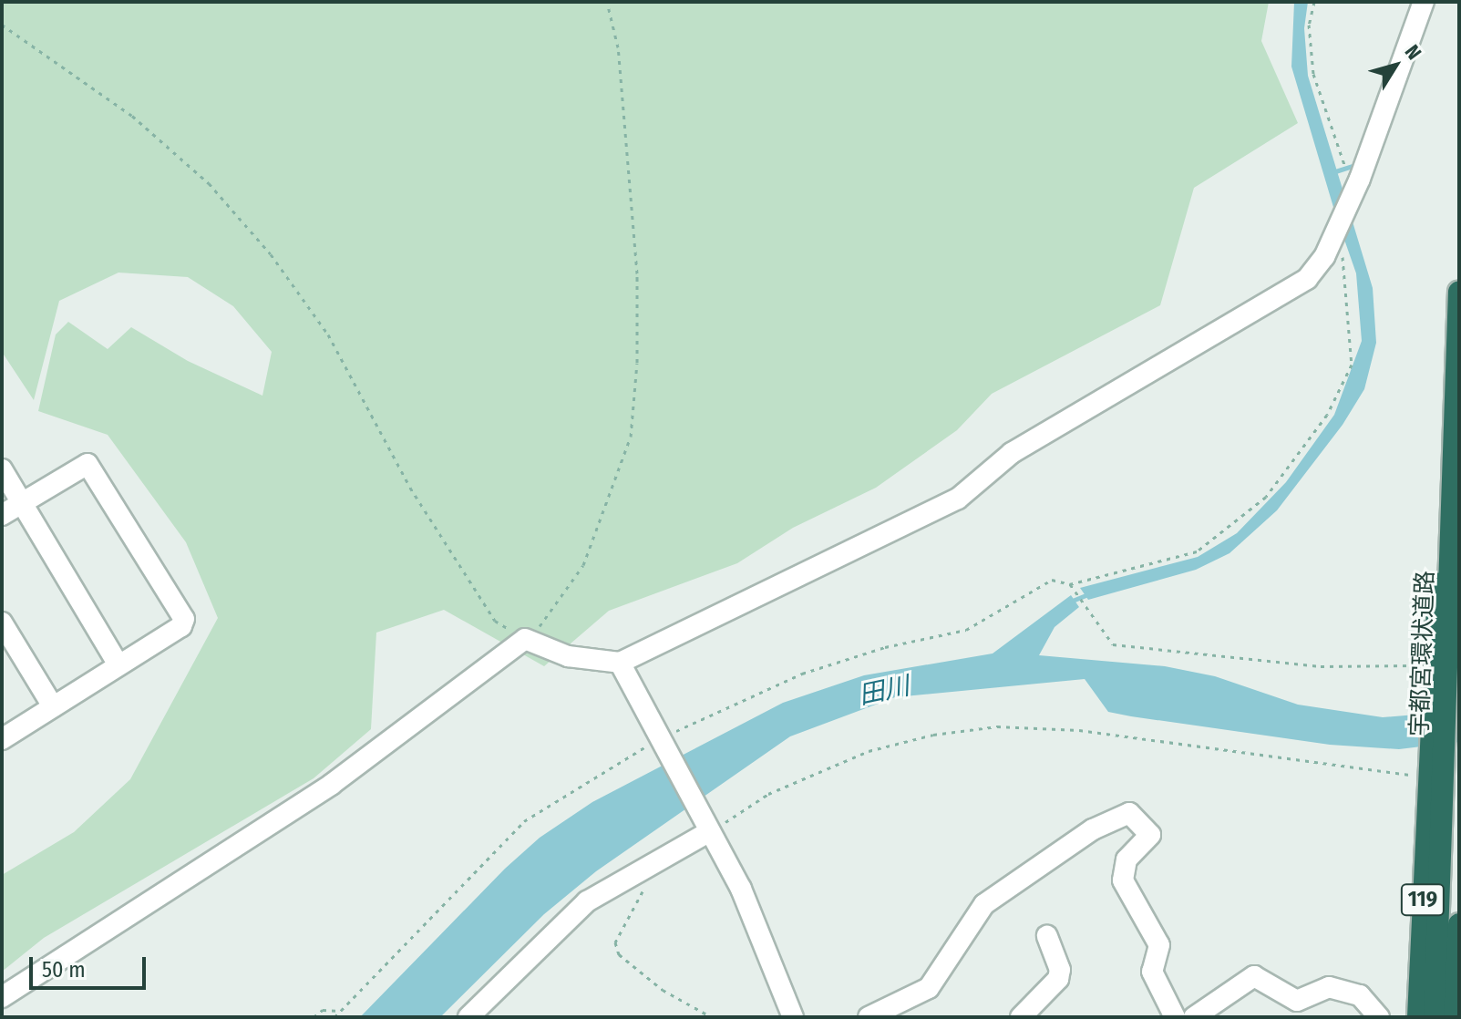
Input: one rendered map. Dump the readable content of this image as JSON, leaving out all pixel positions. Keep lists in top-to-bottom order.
{
  "streets": {
    "highway": ["宇都宮環状道路", "119"]
  },
  "crossings": [
    ["宇都宮環状道路", "119"]
  ],
  "water": ["田川"],
  "scale_bar": "50 m",
  "north": "top right"
}
